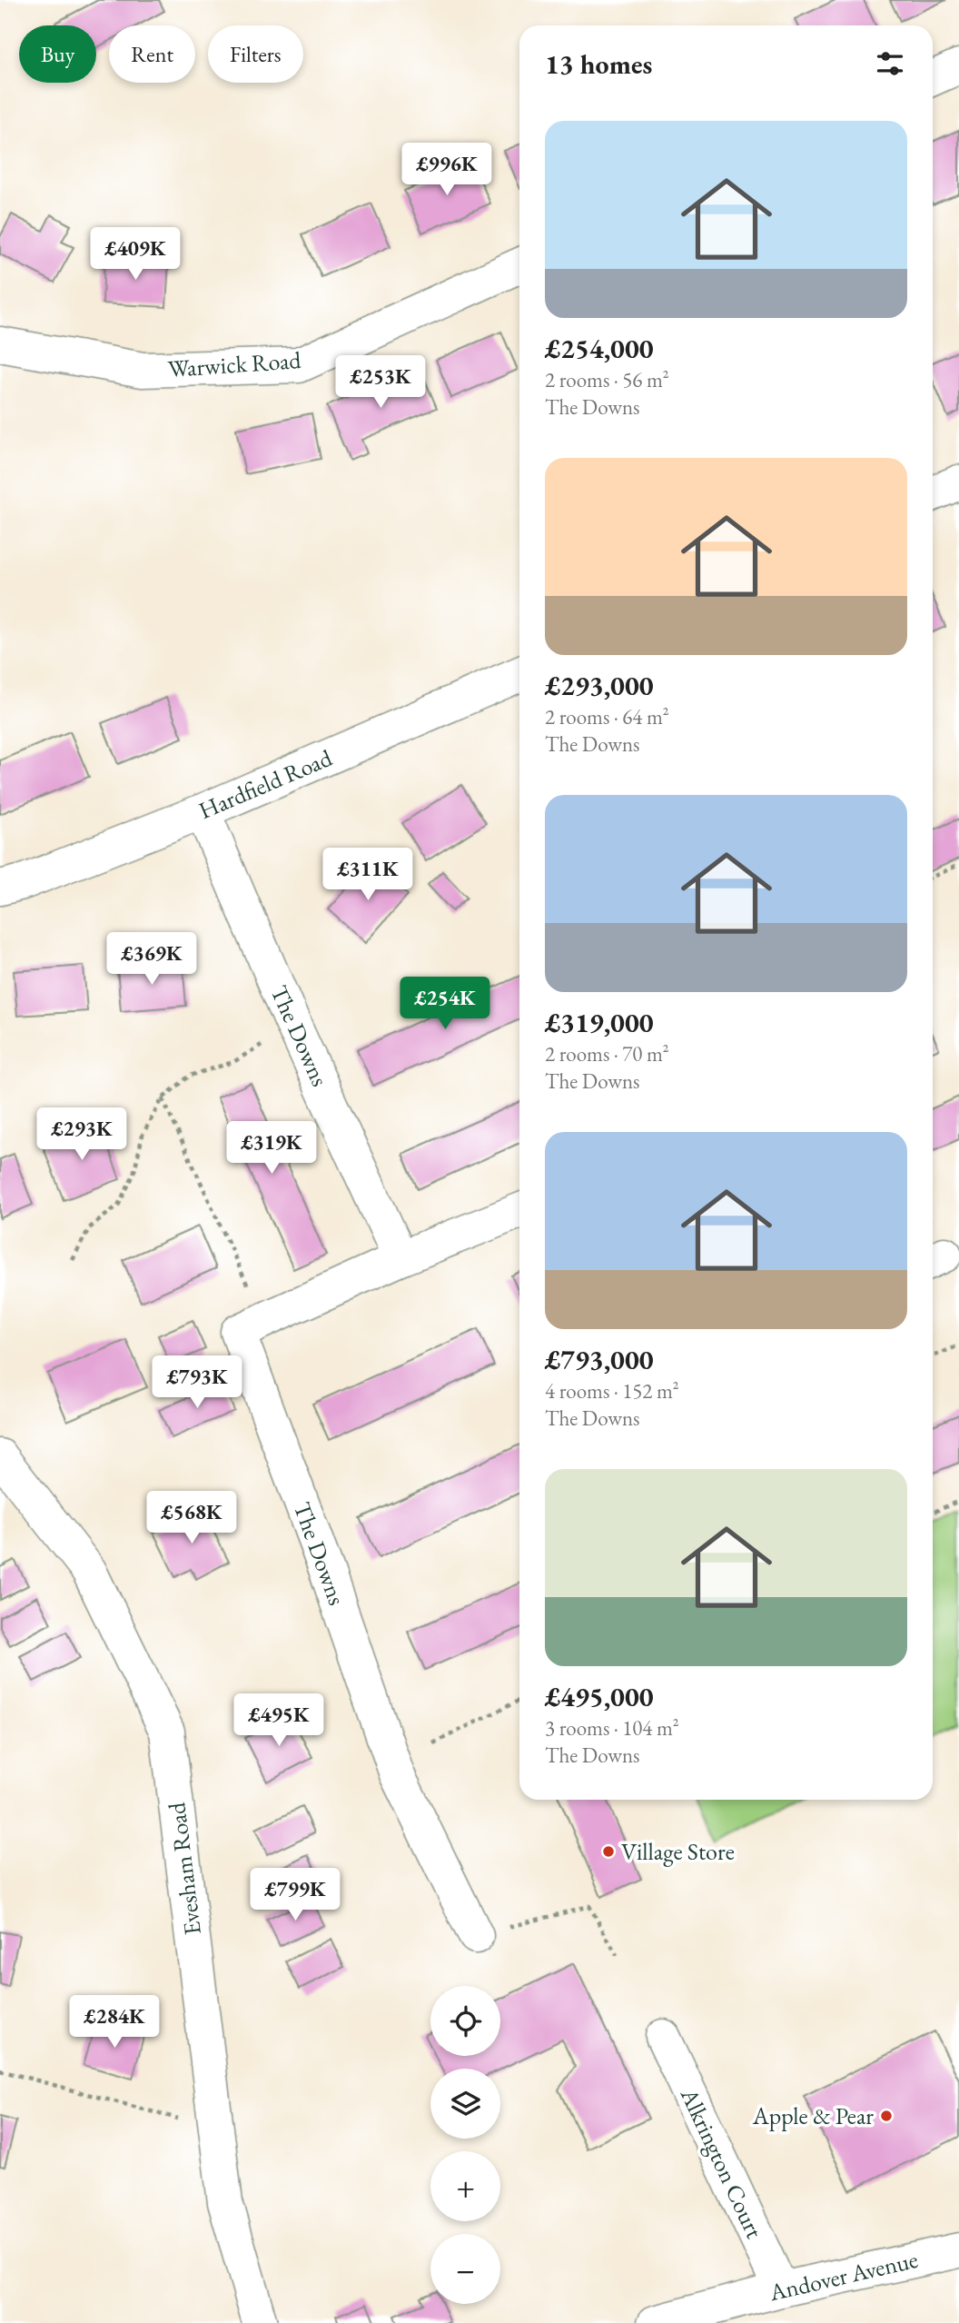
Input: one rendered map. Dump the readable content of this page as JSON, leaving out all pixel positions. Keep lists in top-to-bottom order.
{
  "streets": {
    "street": [
      "Warwick Road",
      "Hardfield Road",
      "The Downs",
      "Evesham Road",
      "Alkrington Court",
      "Andover Avenue"
    ]
  },
  "crossings": [
    ["Hardfield Road", "The Downs"],
    ["Alkrington Court", "Andover Avenue"]
  ],
  "places": ["Village Store", "Apple & Pear"],
  "page": {
    "chip": ["Buy", "Rent", "Filters"],
    "heading": "13 homes",
    "list": [
      {
        "name": "£254,000",
        "note": "2 rooms · 56 m² · The Downs"
      },
      {
        "name": "£293,000",
        "note": "2 rooms · 64 m² · The Downs"
      },
      {
        "name": "£319,000",
        "note": "2 rooms · 70 m² · The Downs"
      },
      {
        "name": "£793,000",
        "note": "4 rooms · 152 m² · The Downs"
      },
      {
        "name": "£495,000",
        "note": "3 rooms · 104 m² · The Downs"
      }
    ],
    "price": [
      "£996K",
      "£409K",
      "£253K",
      "£311K",
      "£369K",
      "£254K",
      "£293K",
      "£319K",
      "£793K",
      "£568K",
      "£495K",
      "£799K",
      "£284K"
    ],
    "map_buttons": ["+", "−"]
  }
}
